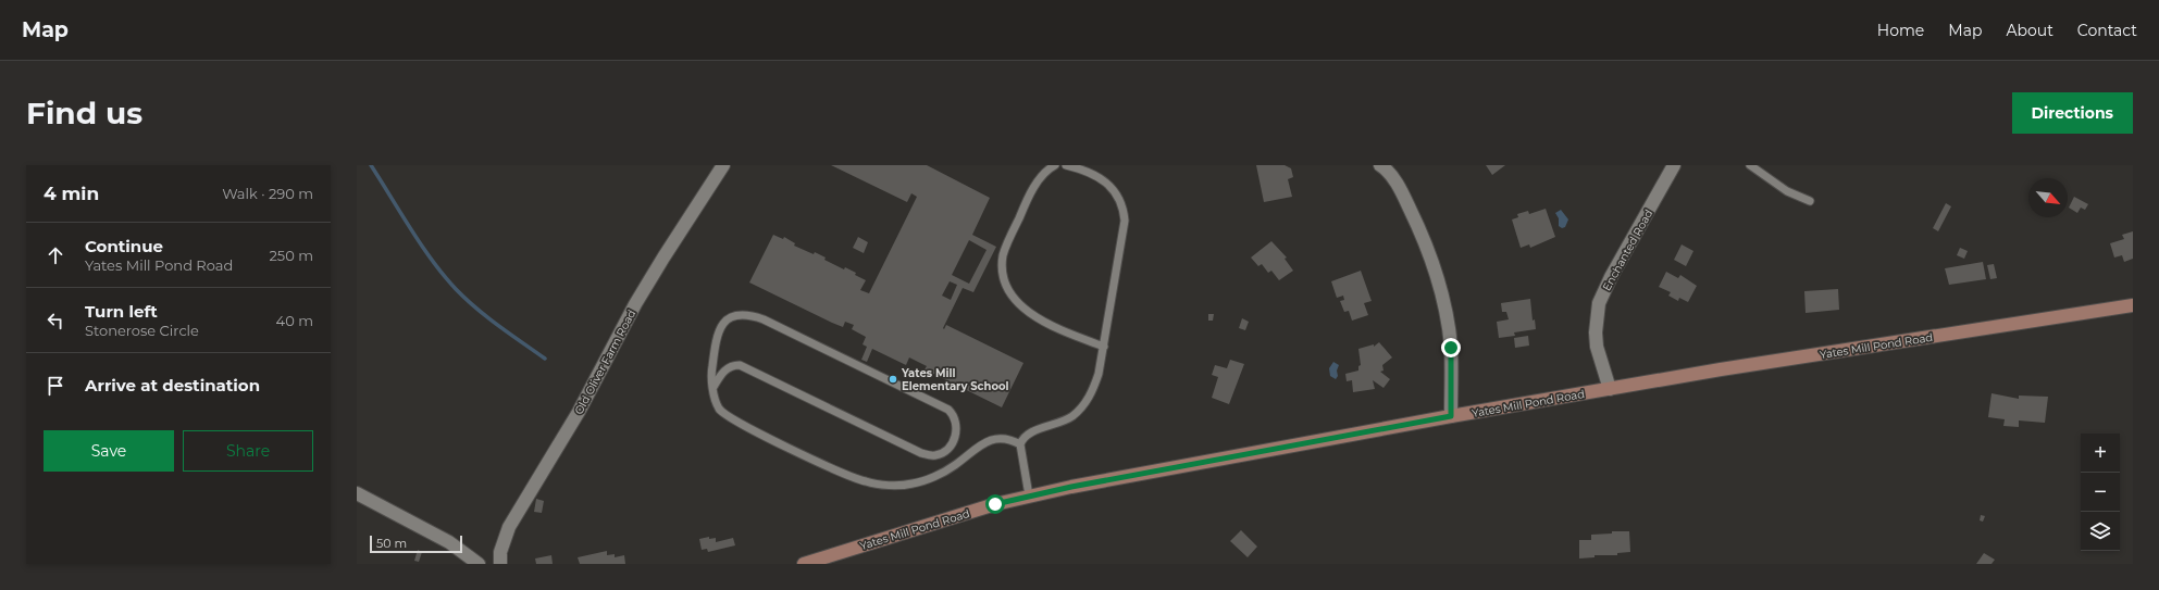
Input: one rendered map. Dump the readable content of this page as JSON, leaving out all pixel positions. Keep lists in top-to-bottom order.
{
  "streets": {
    "street": ["Enchanted Road", "Yates Mill Pond Road", "Old Oliver Farm Road"]
  },
  "crossings": [
    ["Enchanted Road", "Yates Mill Pond Road"]
  ],
  "places": ["Yates Mill Elementary School"],
  "scale_bar": "50 m",
  "north": "bottom right",
  "page": {
    "header": "Map",
    "nav": [
      "Home",
      "Map",
      "About",
      "Contact"
    ],
    "buttons": [
      "Directions",
      ["Save", "Share"]
    ],
    "title": "Find us",
    "heading": ["4 min", "Walk · 290 m"],
    "list": [
      ["Continue", "Yates Mill Pond Road", "250 m"],
      ["Turn left", "Stonerose Circle", "40 m"],
      "Arrive at destination"
    ],
    "map_buttons": ["+", "−"],
    "scale": "50 m"
  }
}
